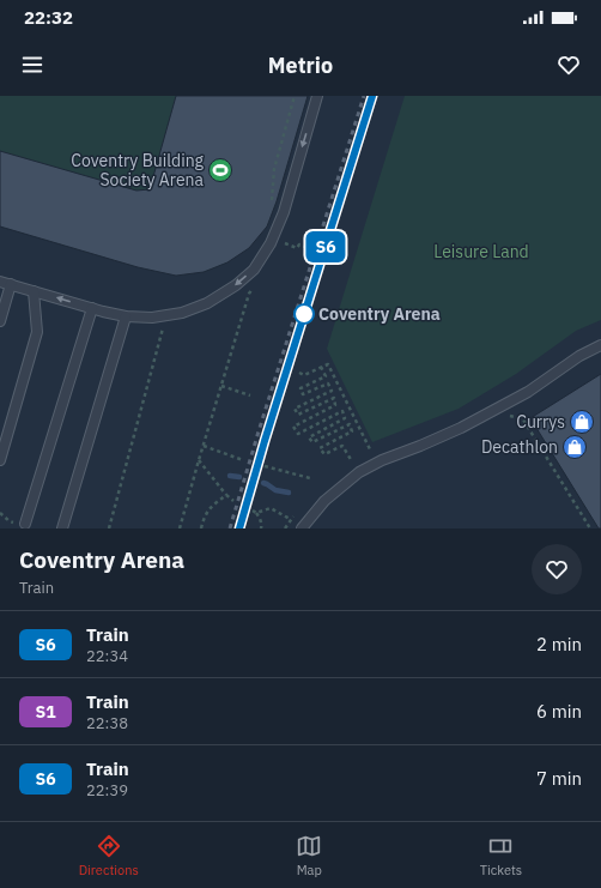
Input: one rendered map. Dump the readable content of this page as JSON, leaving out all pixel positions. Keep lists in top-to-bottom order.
{
  "parks": ["Leisure Land"],
  "places": {
    "sports": ["Coventry Building Society Arena"],
    "other": ["Coventry Arena"],
    "shop": ["Currys", "Decathlon"]
  },
  "page": {
    "status": "22:32",
    "header": "Metrio",
    "on_map": "S6",
    "heading": ["Coventry Arena", "Train"],
    "list": [
      {
        "mark": "S6",
        "name": "Train",
        "note": "22:34",
        "value": "2 min"
      },
      {
        "mark": "S1",
        "name": "Train",
        "note": "22:38",
        "value": "6 min"
      },
      {
        "mark": "S6",
        "name": "Train",
        "note": "22:39",
        "value": "7 min"
      }
    ],
    "tabs": ["Directions", "Map", "Tickets"]
  }
}
